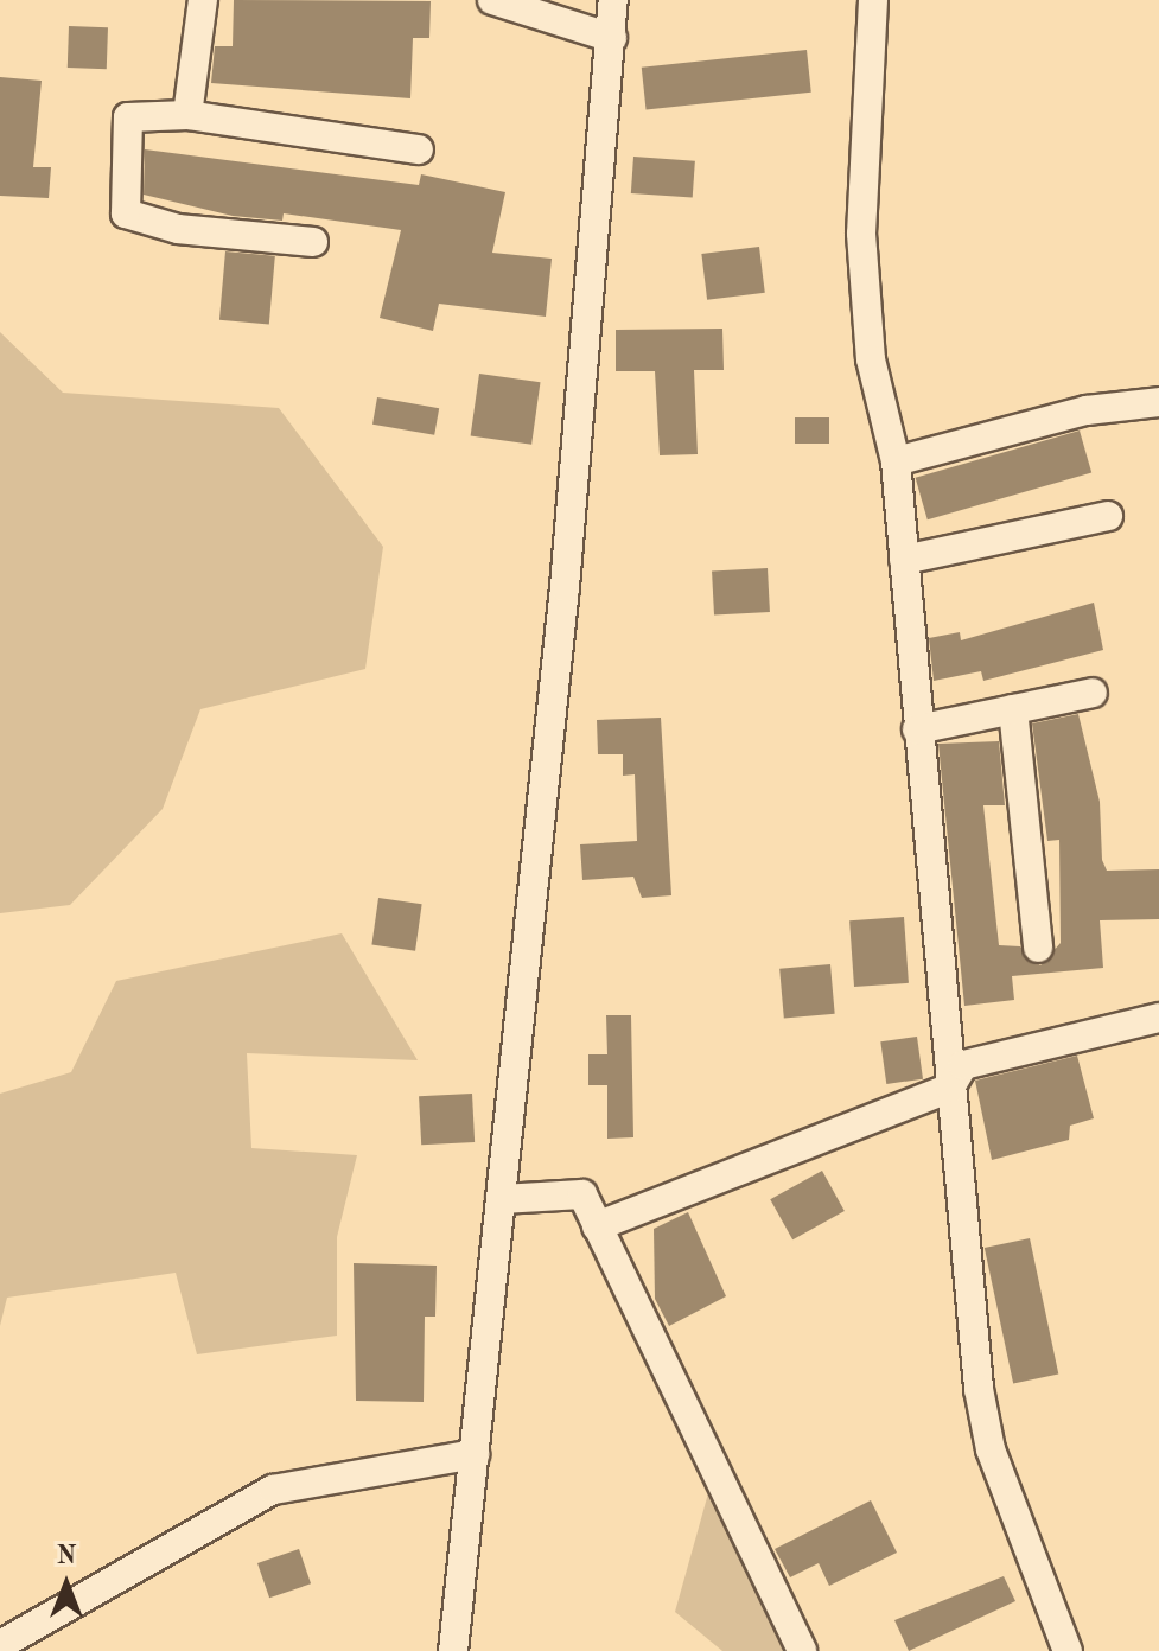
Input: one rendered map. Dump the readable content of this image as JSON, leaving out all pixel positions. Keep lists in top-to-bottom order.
{
  "north": "top"
}
